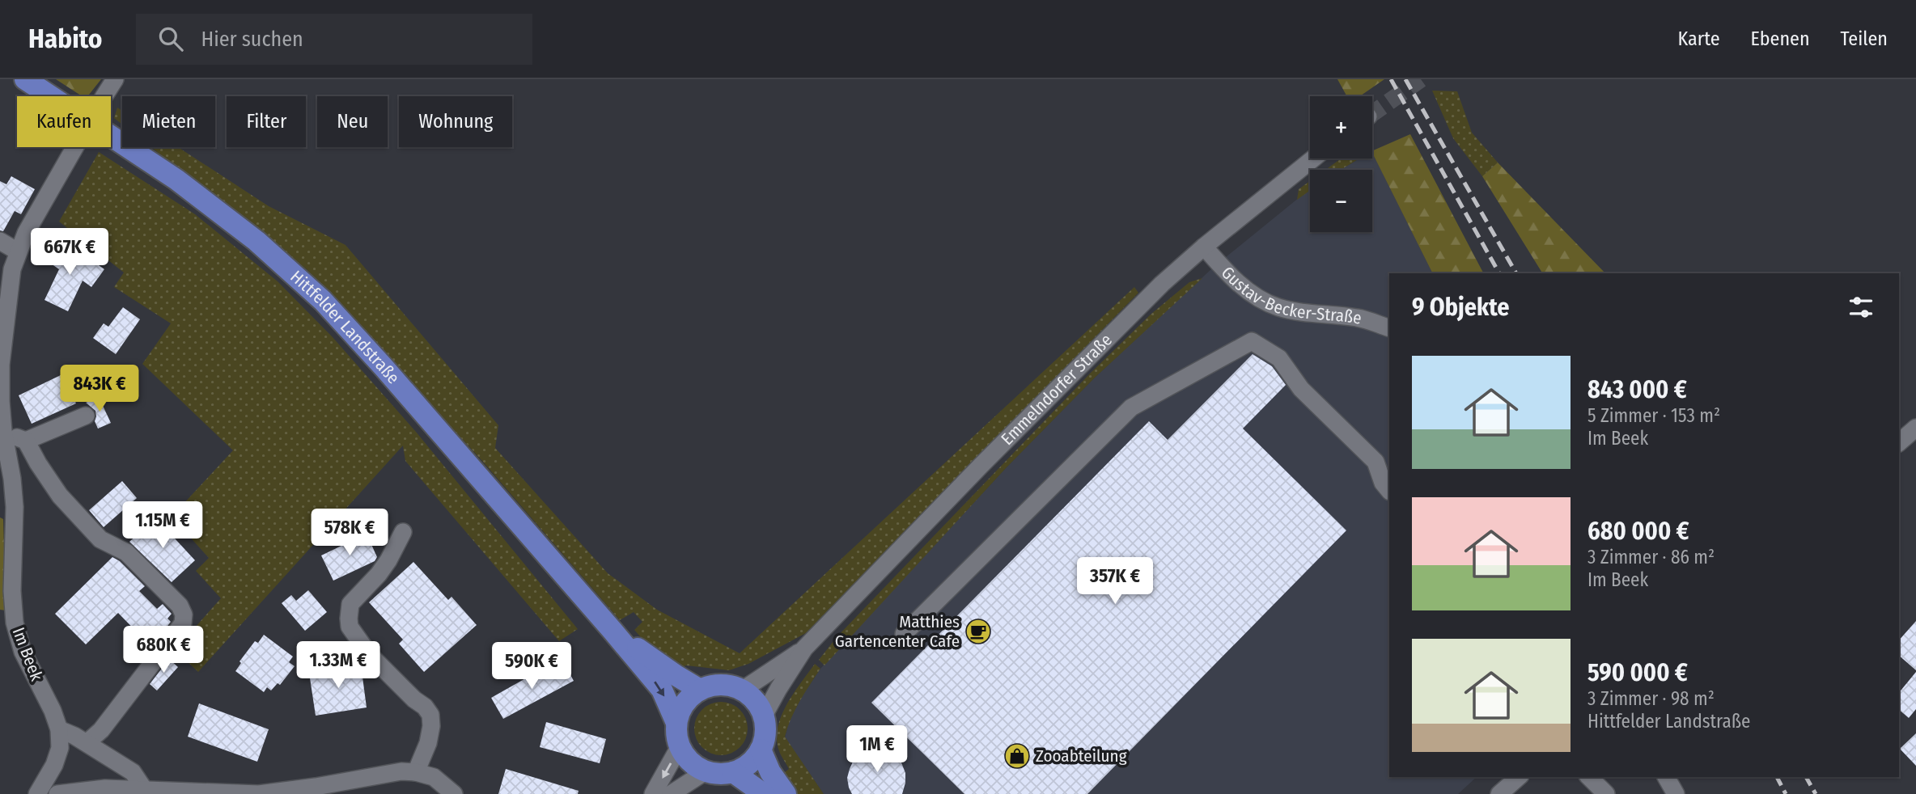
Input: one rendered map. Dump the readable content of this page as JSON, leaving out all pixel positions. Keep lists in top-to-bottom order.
{
  "streets": {
    "main road": ["Hittfelder Landstraße"],
    "street": ["Gustav-Becker-Straße", "Emmelndorfer Straße", "Im Beek"]
  },
  "crossings": [
    ["Gustav-Becker-Straße", "Emmelndorfer Straße"],
    ["Hittfelder Landstraße", "Emmelndorfer Straße"]
  ],
  "places": {
    "cafe": ["Matthies Gartencenter Cafe"],
    "shop": ["Zooabteilung"]
  },
  "page": {
    "header": "Habito",
    "search": "Hier suchen",
    "nav": ["Karte", "Ebenen", "Teilen"],
    "map_buttons": ["+", "−"],
    "chip": [
      "Kaufen",
      "Mieten",
      "Filter",
      "Neu",
      "Wohnung"
    ],
    "price": [
      "667K €",
      "843K €",
      "1.15M €",
      "578K €",
      "357K €",
      "680K €",
      "1.33M €",
      "590K €",
      "1M €"
    ],
    "heading": "9 Objekte",
    "list": [
      {
        "name": "843 000 €",
        "note": "5 Zimmer · 153 m² · Im Beek"
      },
      {
        "name": "680 000 €",
        "note": "3 Zimmer · 86 m² · Im Beek"
      },
      {
        "name": "590 000 €",
        "note": "3 Zimmer · 98 m² · Hittfelder Landstraße"
      }
    ]
  }
}
